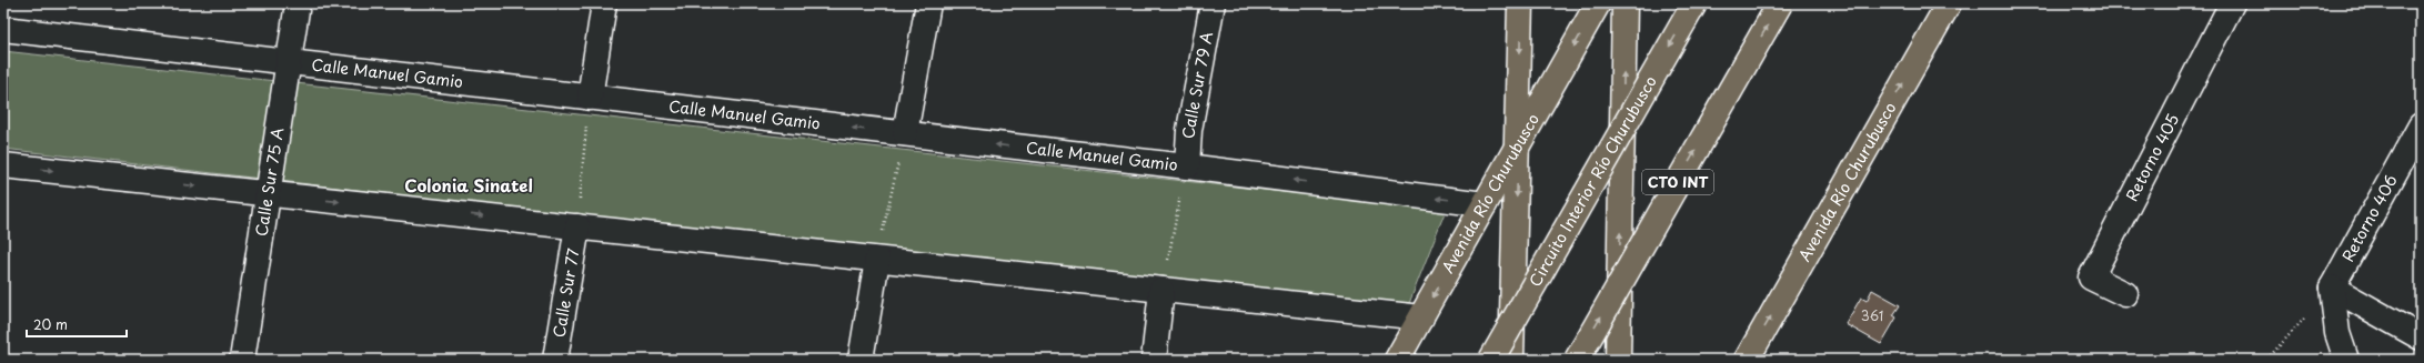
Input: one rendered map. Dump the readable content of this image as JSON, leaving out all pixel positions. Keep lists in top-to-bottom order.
{
  "streets": {
    "main road": ["Circuito Interior Río Churubusco", "CTO INT", "Avenida Río Churubusco"],
    "street": [
      "Calle Manuel Gamio",
      "Calle Sur 79 A",
      "Retorno 405",
      "Calle Sur 75 A",
      "Retorno 406",
      "Calle Sur 77"
    ]
  },
  "crossings": [
    ["Calle Manuel Gamio", "Calle Sur 79 A"],
    ["Calle Manuel Gamio", "Calle Sur 75 A"],
    ["Calle Manuel Gamio", "Avenida Río Churubusco"]
  ],
  "districts": ["Colonia Sinatel"],
  "house_numbers": ["361"],
  "scale_bar": "20 m"
}
